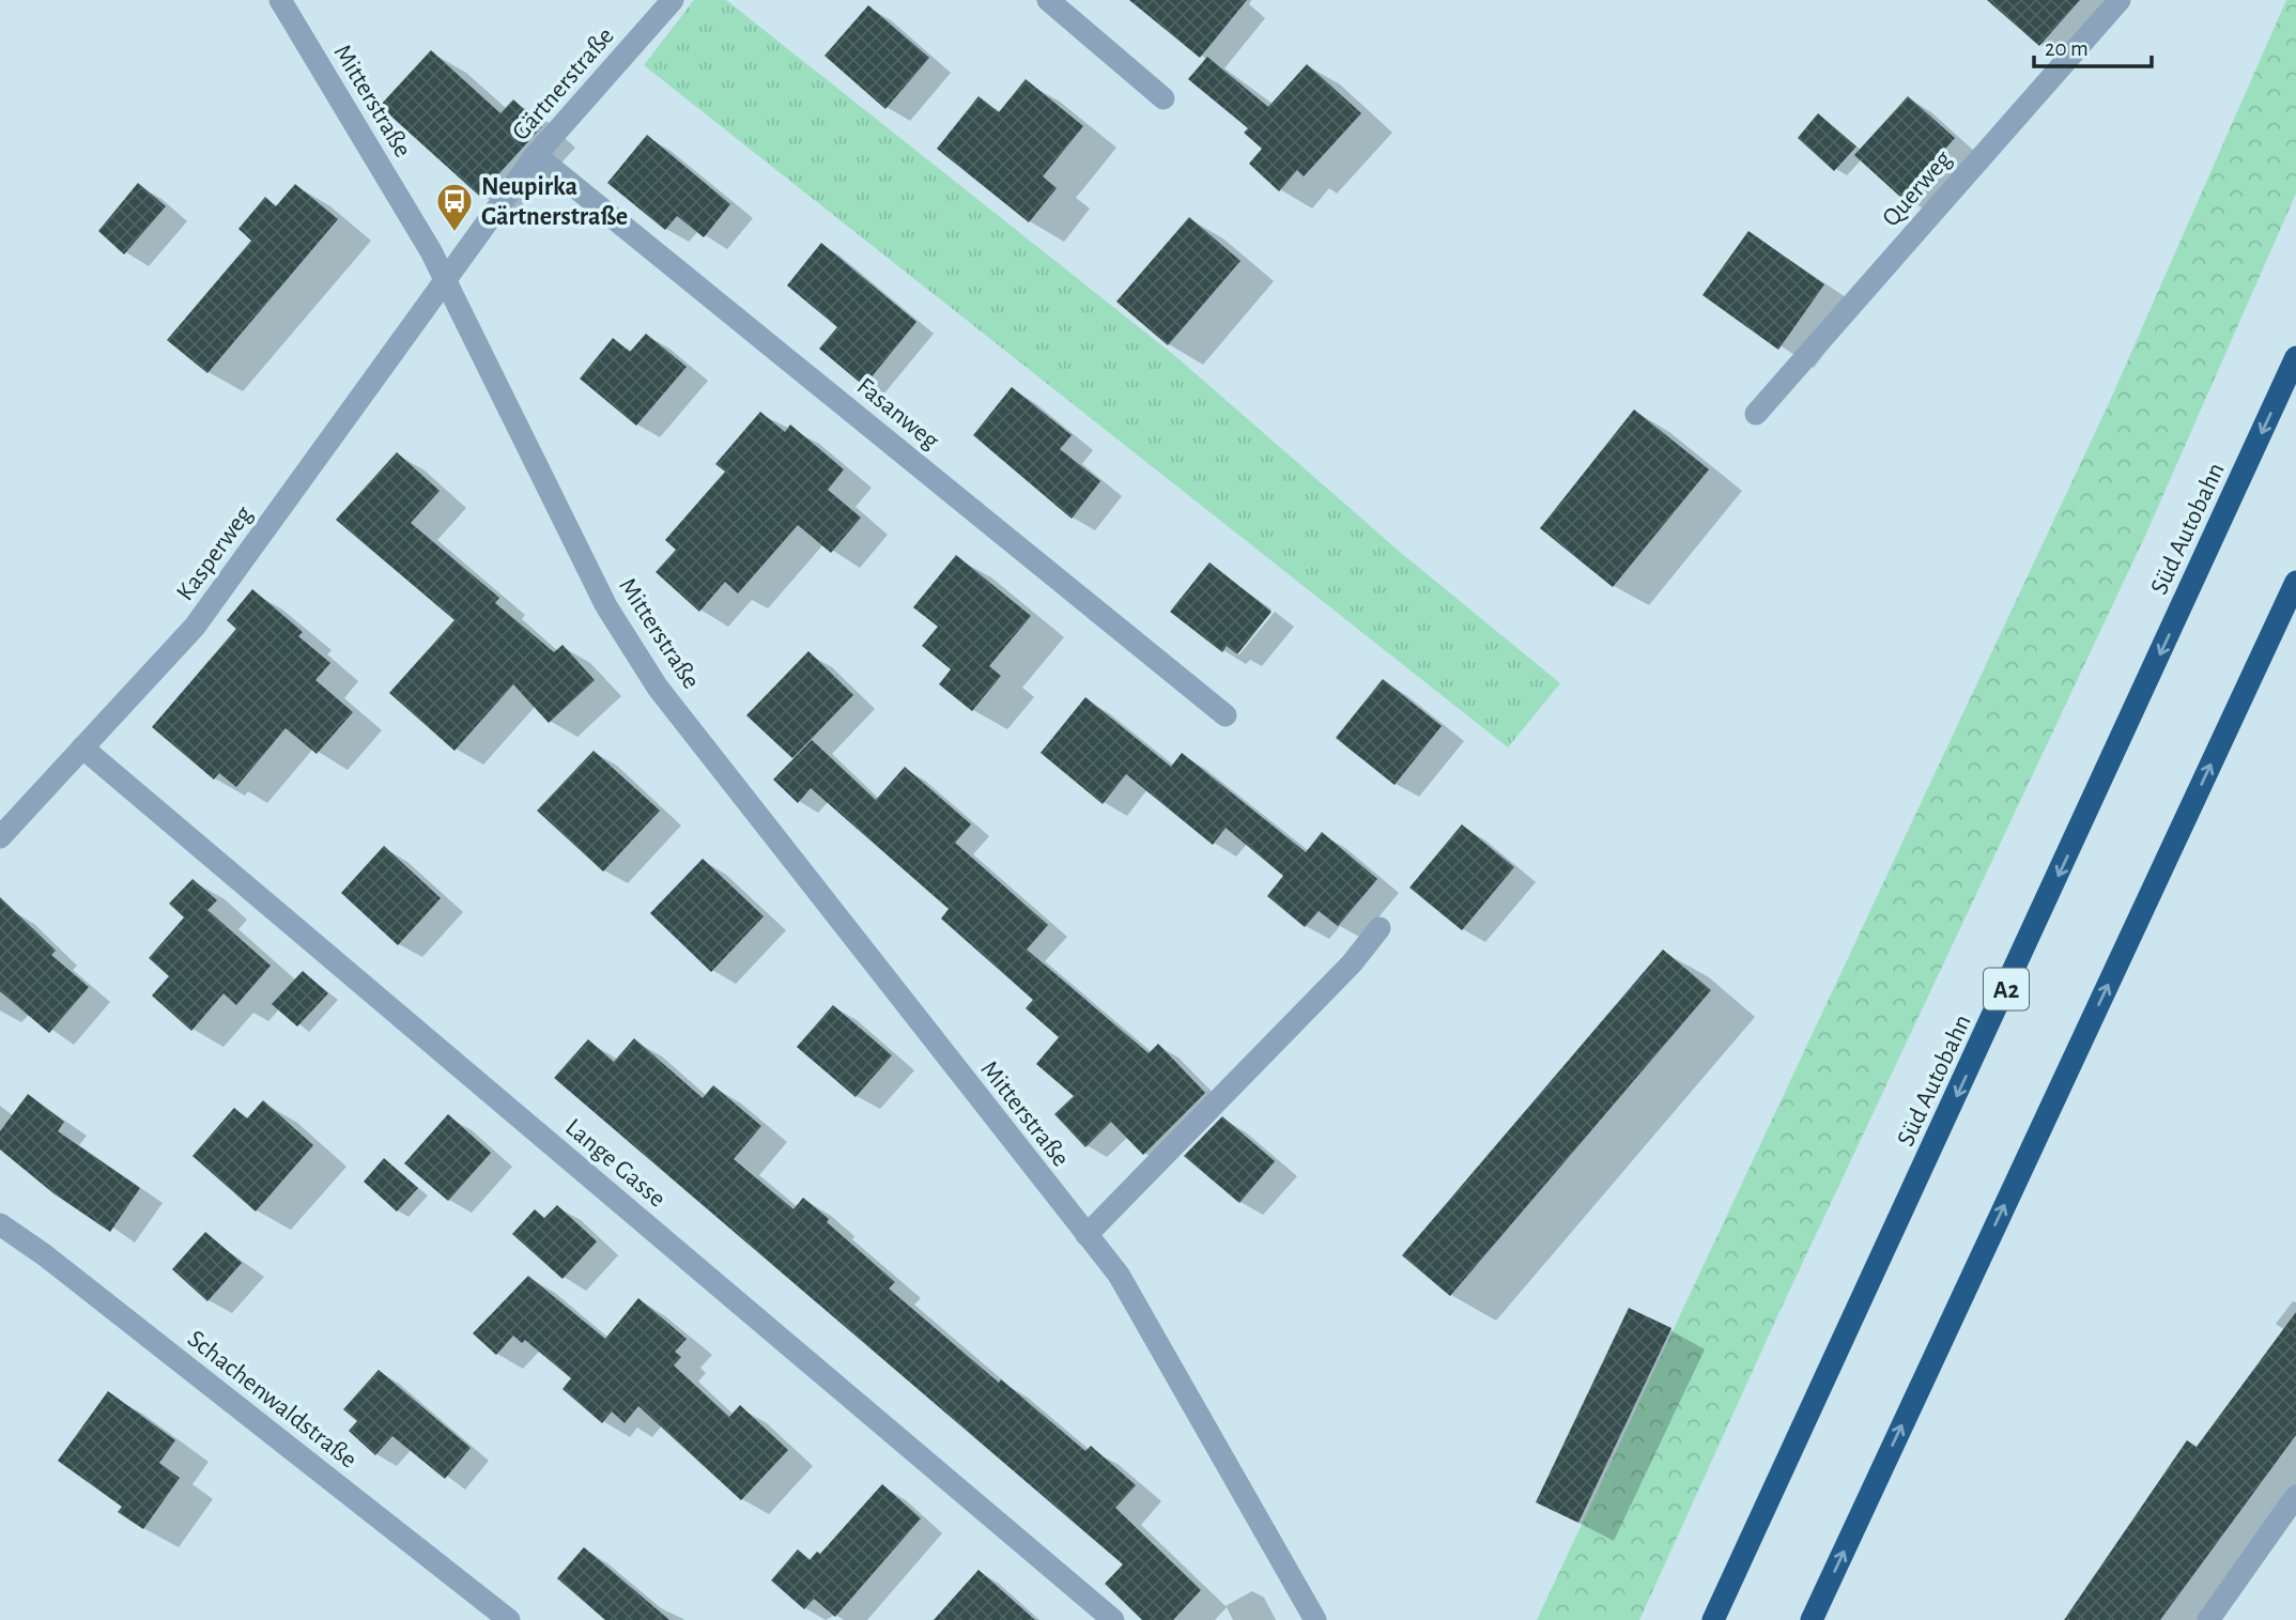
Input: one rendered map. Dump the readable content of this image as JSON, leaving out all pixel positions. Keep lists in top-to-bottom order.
{
  "streets": {
    "highway": ["Süd Autobahn", "A2"],
    "street": [
      "Gärtnerstraße",
      "Mitterstraße",
      "Querweg",
      "Fasanweg",
      "Kasperweg",
      "Lange Gasse",
      "Schachenwaldstraße"
    ]
  },
  "crossings": [
    ["Gärtnerstraße", "Mitterstraße"],
    ["Gärtnerstraße", "Fasanweg"],
    ["Gärtnerstraße", "Kasperweg"],
    ["Mitterstraße", "Kasperweg"],
    ["Kasperweg", "Lange Gasse"]
  ],
  "places": {
    "bus stop": ["Neupirka Gärtnerstraße"]
  },
  "scale_bar": "20 m"
}
